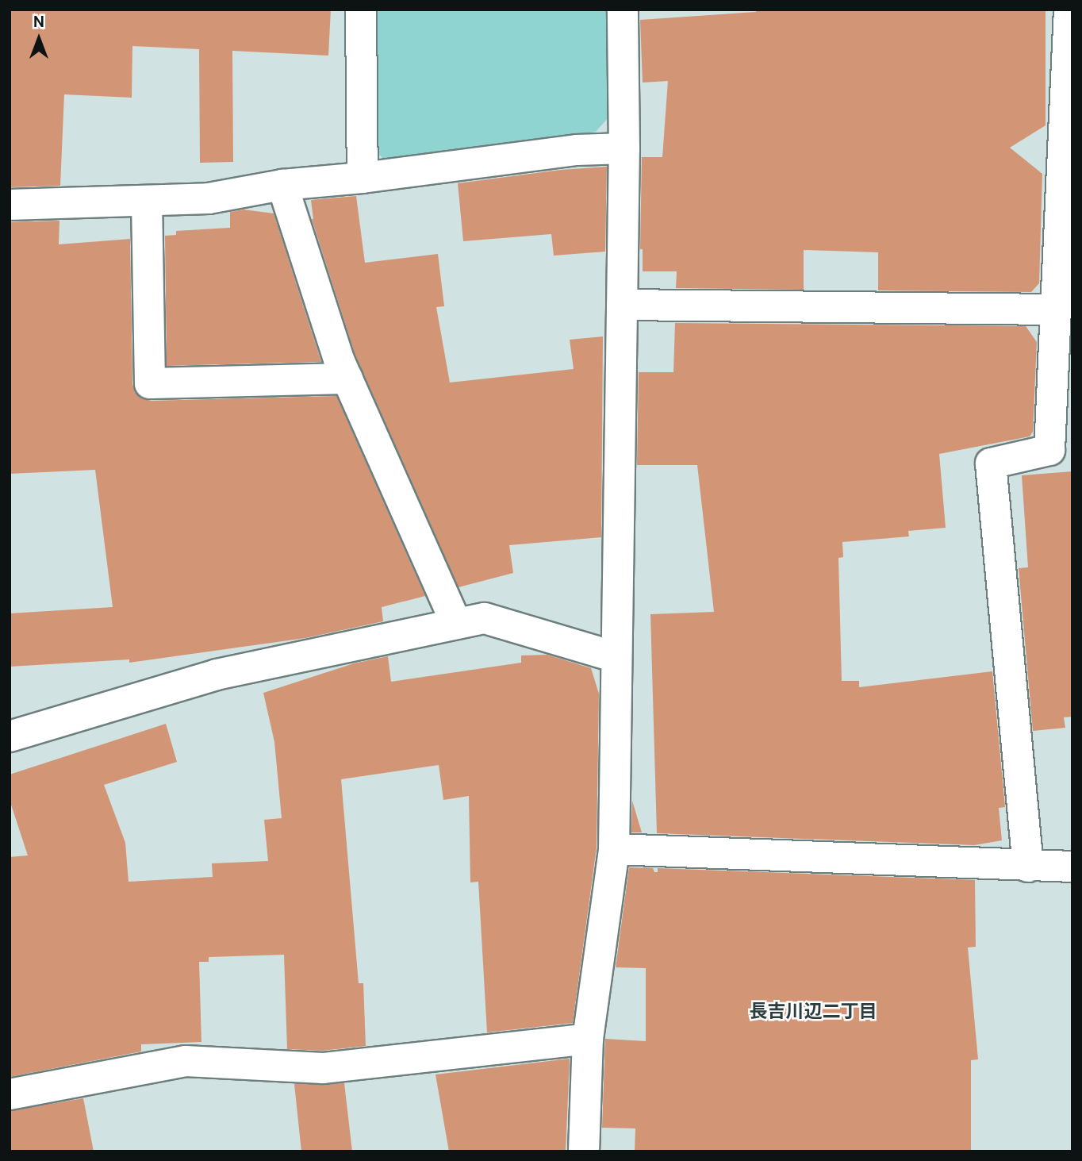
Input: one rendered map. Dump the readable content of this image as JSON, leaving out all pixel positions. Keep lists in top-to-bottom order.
{
  "districts": ["長吉川辺二丁目"],
  "north": "top"
}
